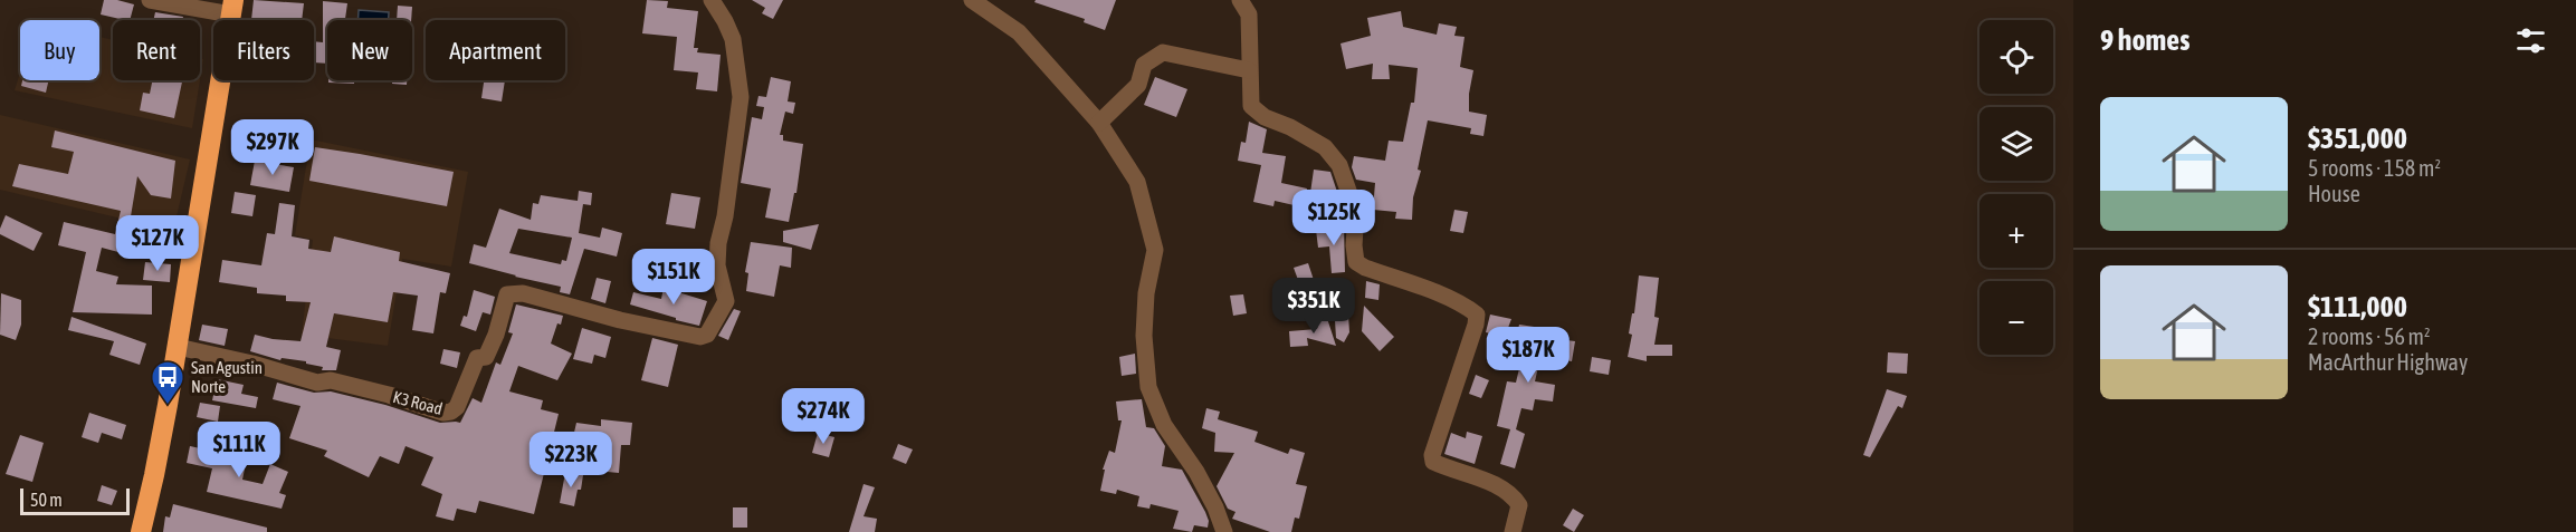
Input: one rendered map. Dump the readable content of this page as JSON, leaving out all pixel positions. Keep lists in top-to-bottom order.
{
  "streets": {
    "street": ["K3 Road"]
  },
  "places": {
    "bus stop": ["San Agustin Norte"]
  },
  "scale_bar": "50 m",
  "page": {
    "heading": "9 homes",
    "map_buttons": ["+", "−"],
    "chip": [
      "Buy",
      "Rent",
      "Filters",
      "New",
      "Apartment"
    ],
    "list": [
      {
        "name": "$351,000",
        "note": "5 rooms · 158 m² · House"
      },
      {
        "name": "$111,000",
        "note": "2 rooms · 56 m² · MacArthur Highway"
      }
    ],
    "price": [
      "$297K",
      "$125K",
      "$127K",
      "$151K",
      "$351K",
      "$187K",
      "$274K",
      "$111K",
      "$223K"
    ],
    "scale": "50 m"
  }
}
